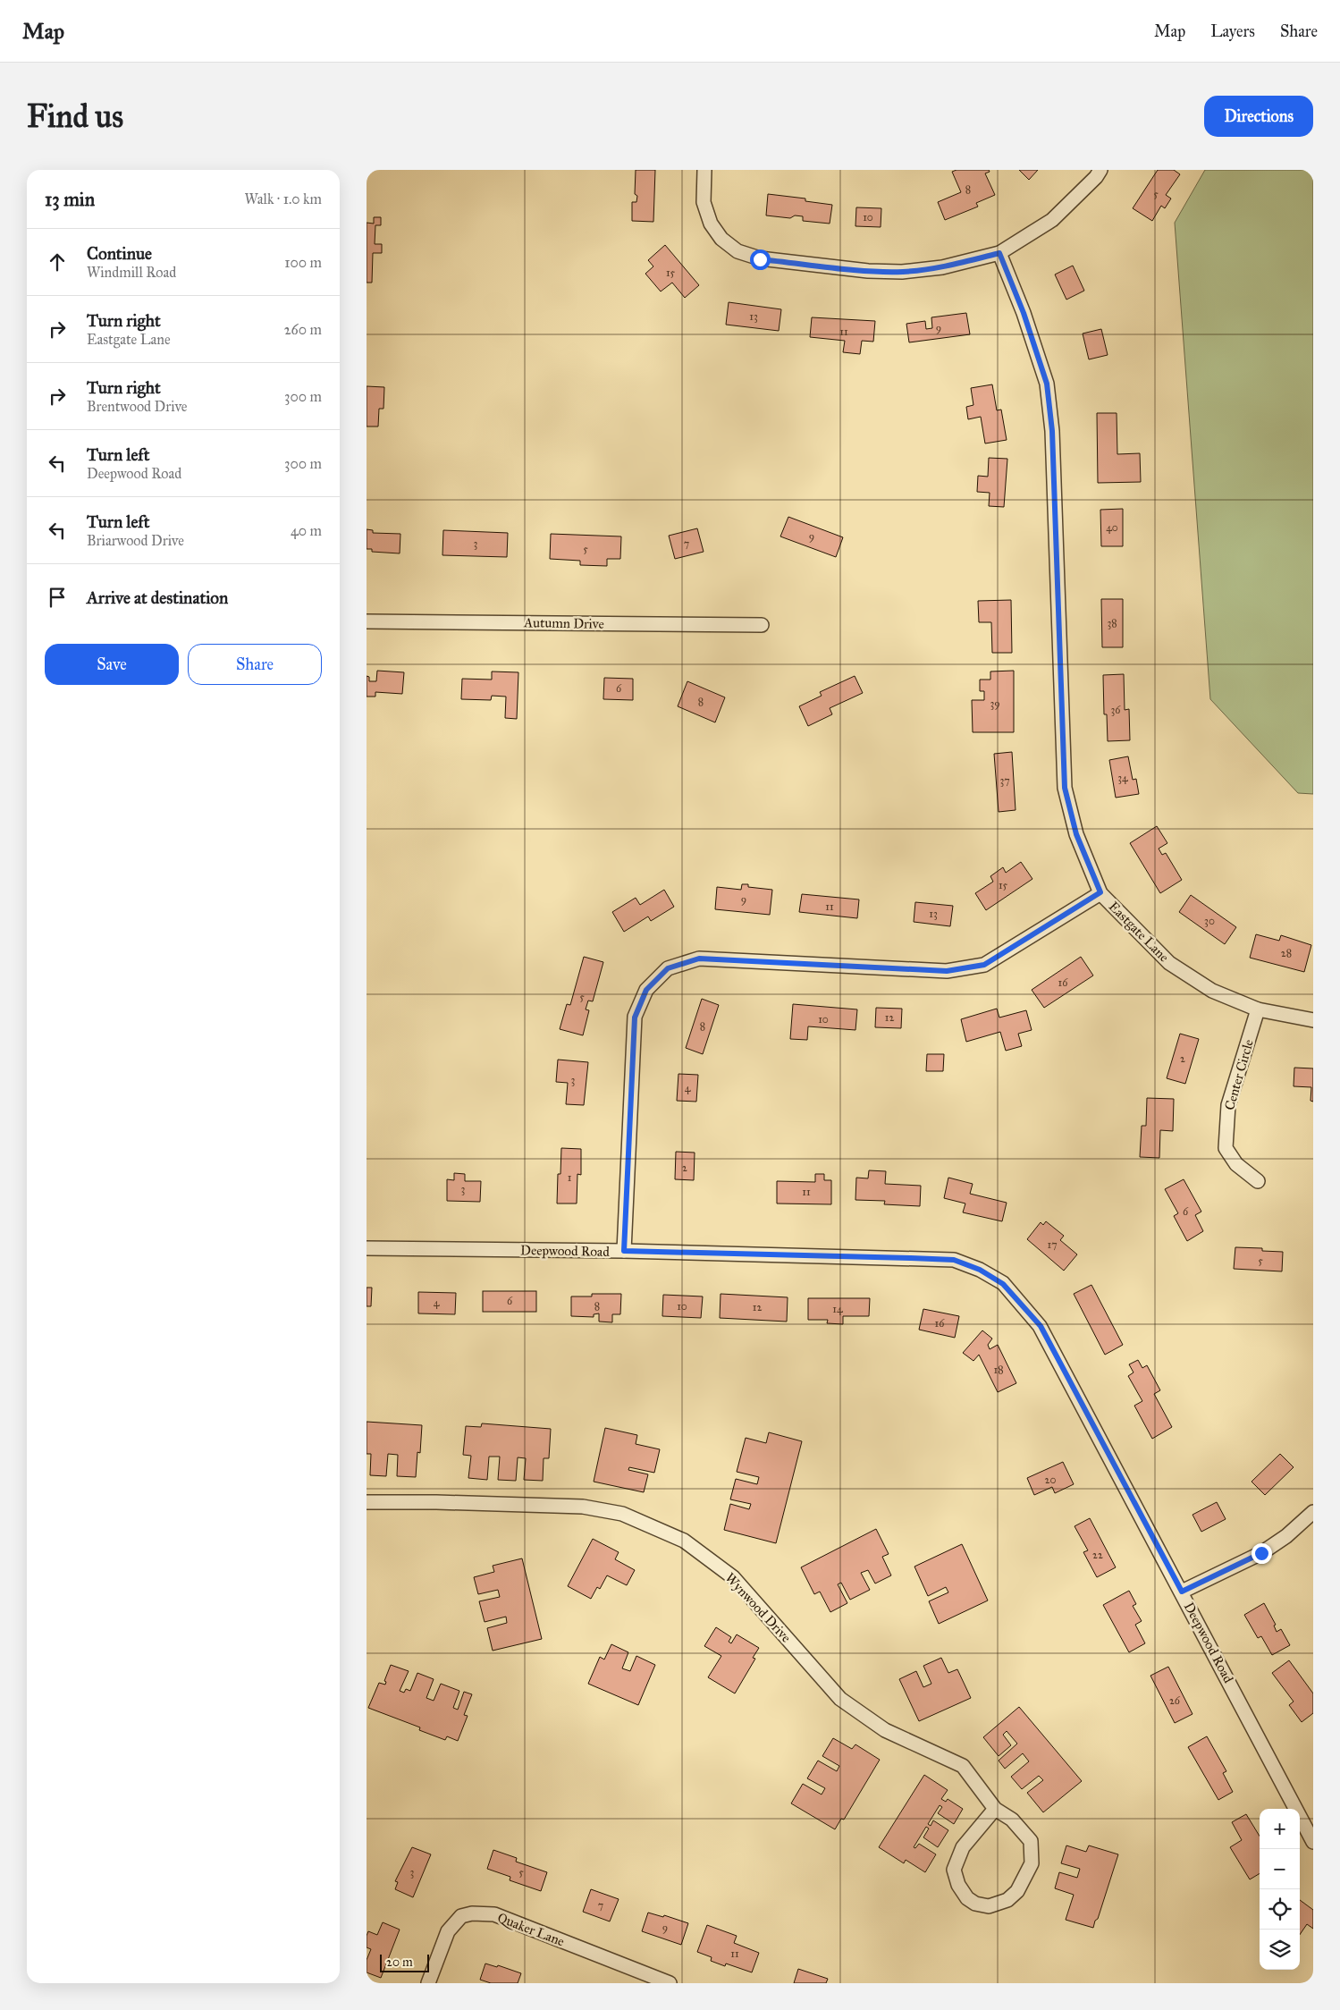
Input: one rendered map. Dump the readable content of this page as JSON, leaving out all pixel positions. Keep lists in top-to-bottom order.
{
  "streets": {
    "street": [
      "Autumn Drive",
      "Eastgate Lane",
      "Center Circle",
      "Deepwood Road",
      "Wynwood Drive",
      "Quaker Lane"
    ]
  },
  "crossings": [
    ["Eastgate Lane", "Center Circle"]
  ],
  "house_numbers": [
    "8",
    "5",
    "10",
    "15",
    "13",
    "9",
    "11",
    "40",
    "9",
    "3",
    "7",
    "5",
    "38",
    "6",
    "8",
    "39",
    "36",
    "34",
    "37",
    "15",
    "9",
    "11",
    "13",
    "30",
    "28",
    "16",
    "5",
    "12",
    "10",
    "8",
    "2",
    "3",
    "4",
    "2",
    "1",
    "3",
    "11",
    "6",
    "17",
    "5",
    "6",
    "4",
    "8",
    "10",
    "12",
    "14",
    "16",
    "18",
    "20",
    "22",
    "26",
    "3",
    "5",
    "7",
    "9",
    "11"
  ],
  "scale_bar": "20 m",
  "page": {
    "header": "Map",
    "nav": ["Map", "Layers", "Share"],
    "buttons": [
      "Directions",
      ["Save", "Share"]
    ],
    "title": "Find us",
    "heading": ["13 min", "Walk · 1.0 km"],
    "list": [
      ["Continue", "Windmill Road", "100 m"],
      ["Turn right", "Eastgate Lane", "260 m"],
      ["Turn right", "Brentwood Drive", "300 m"],
      ["Turn left", "Deepwood Road", "300 m"],
      ["Turn left", "Briarwood Drive", "40 m"],
      "Arrive at destination"
    ],
    "map_buttons": ["+", "−"],
    "scale": "20 m"
  }
}
